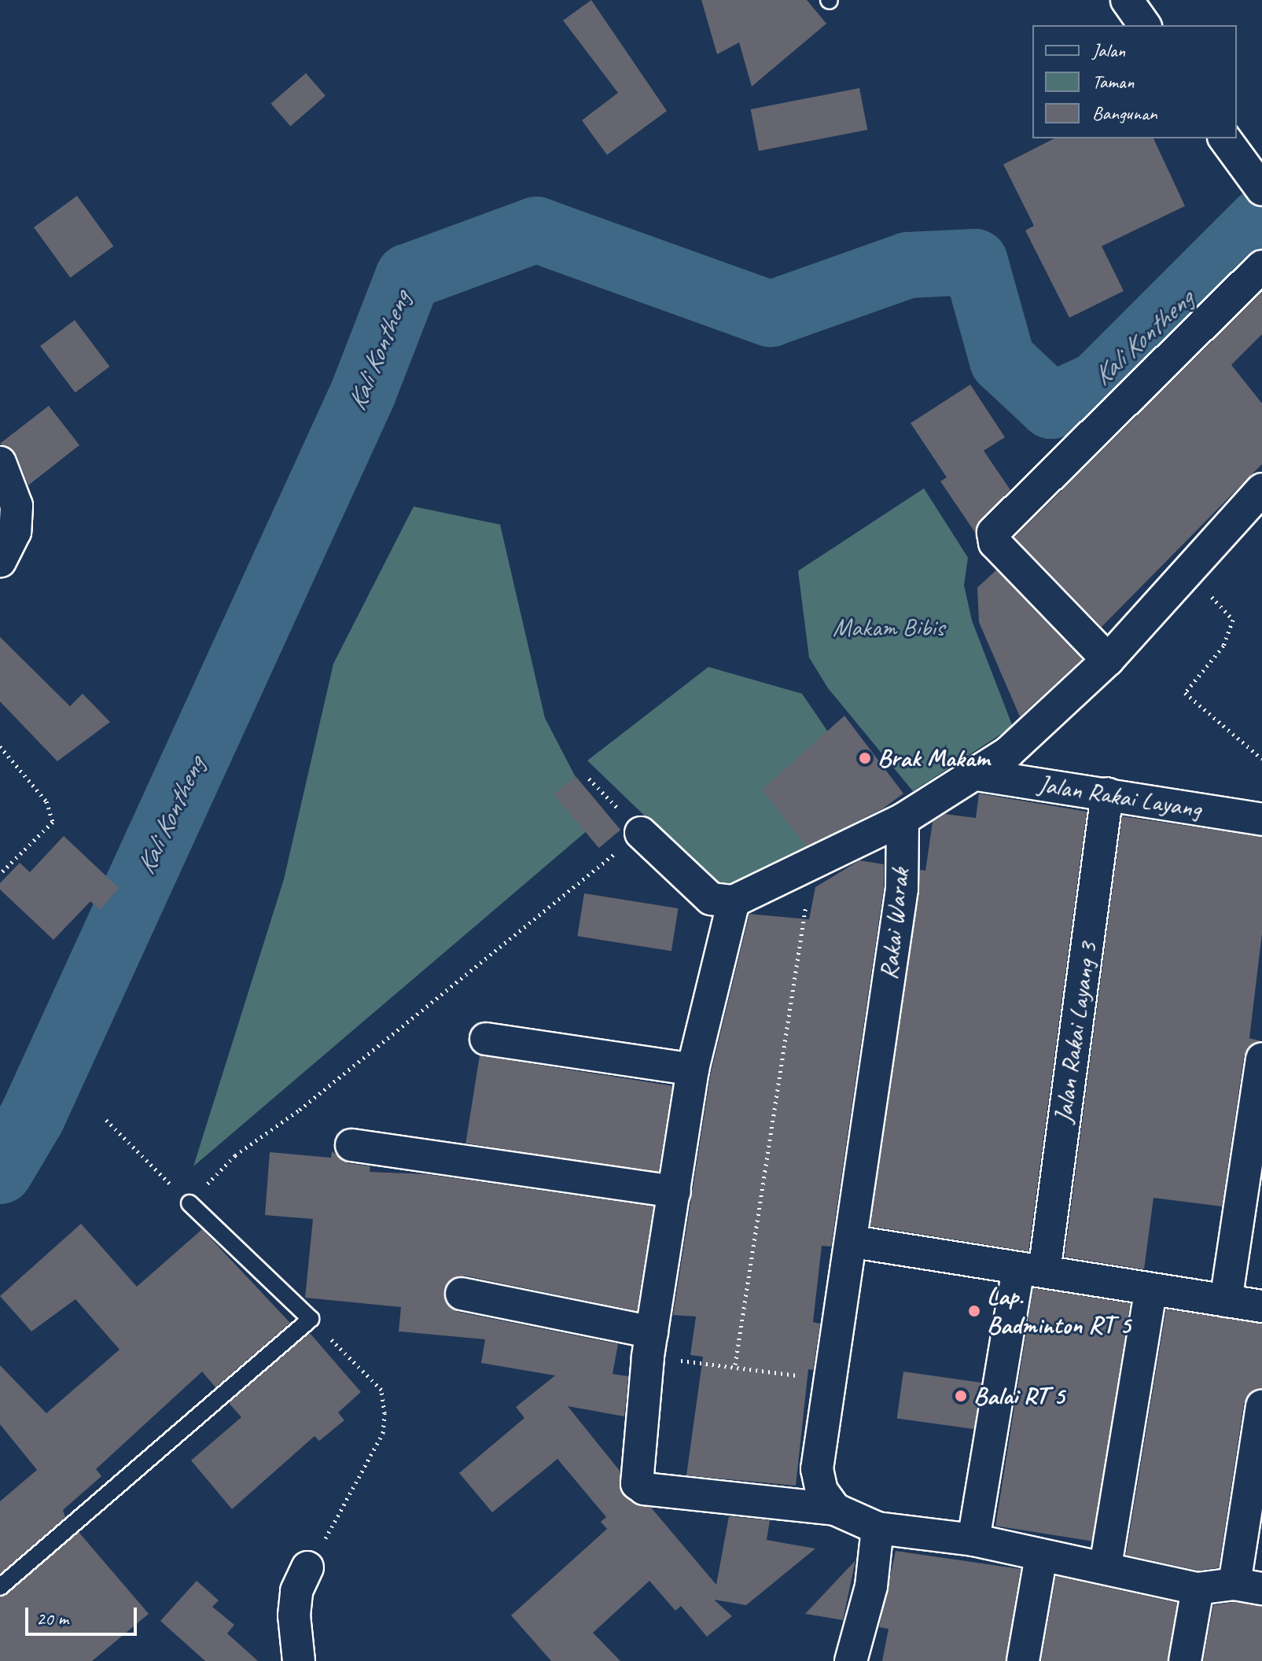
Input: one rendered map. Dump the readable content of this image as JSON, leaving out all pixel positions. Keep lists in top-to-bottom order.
{
  "streets": {
    "street": ["Jalan Rakai Layang", "Rakai Warak", "Jalan Rakai Layang 3"]
  },
  "crossings": [
    ["Jalan Rakai Layang", "Jalan Rakai Layang 3"]
  ],
  "water": ["Kali Kontheng"],
  "parks": ["Makam Bibis"],
  "places": ["Brak Makam", "Lap. Badminton RT 5", "Balai RT 5"],
  "legend": ["Jalan", "Taman", "Bangunan"],
  "scale_bar": "20 m"
}
